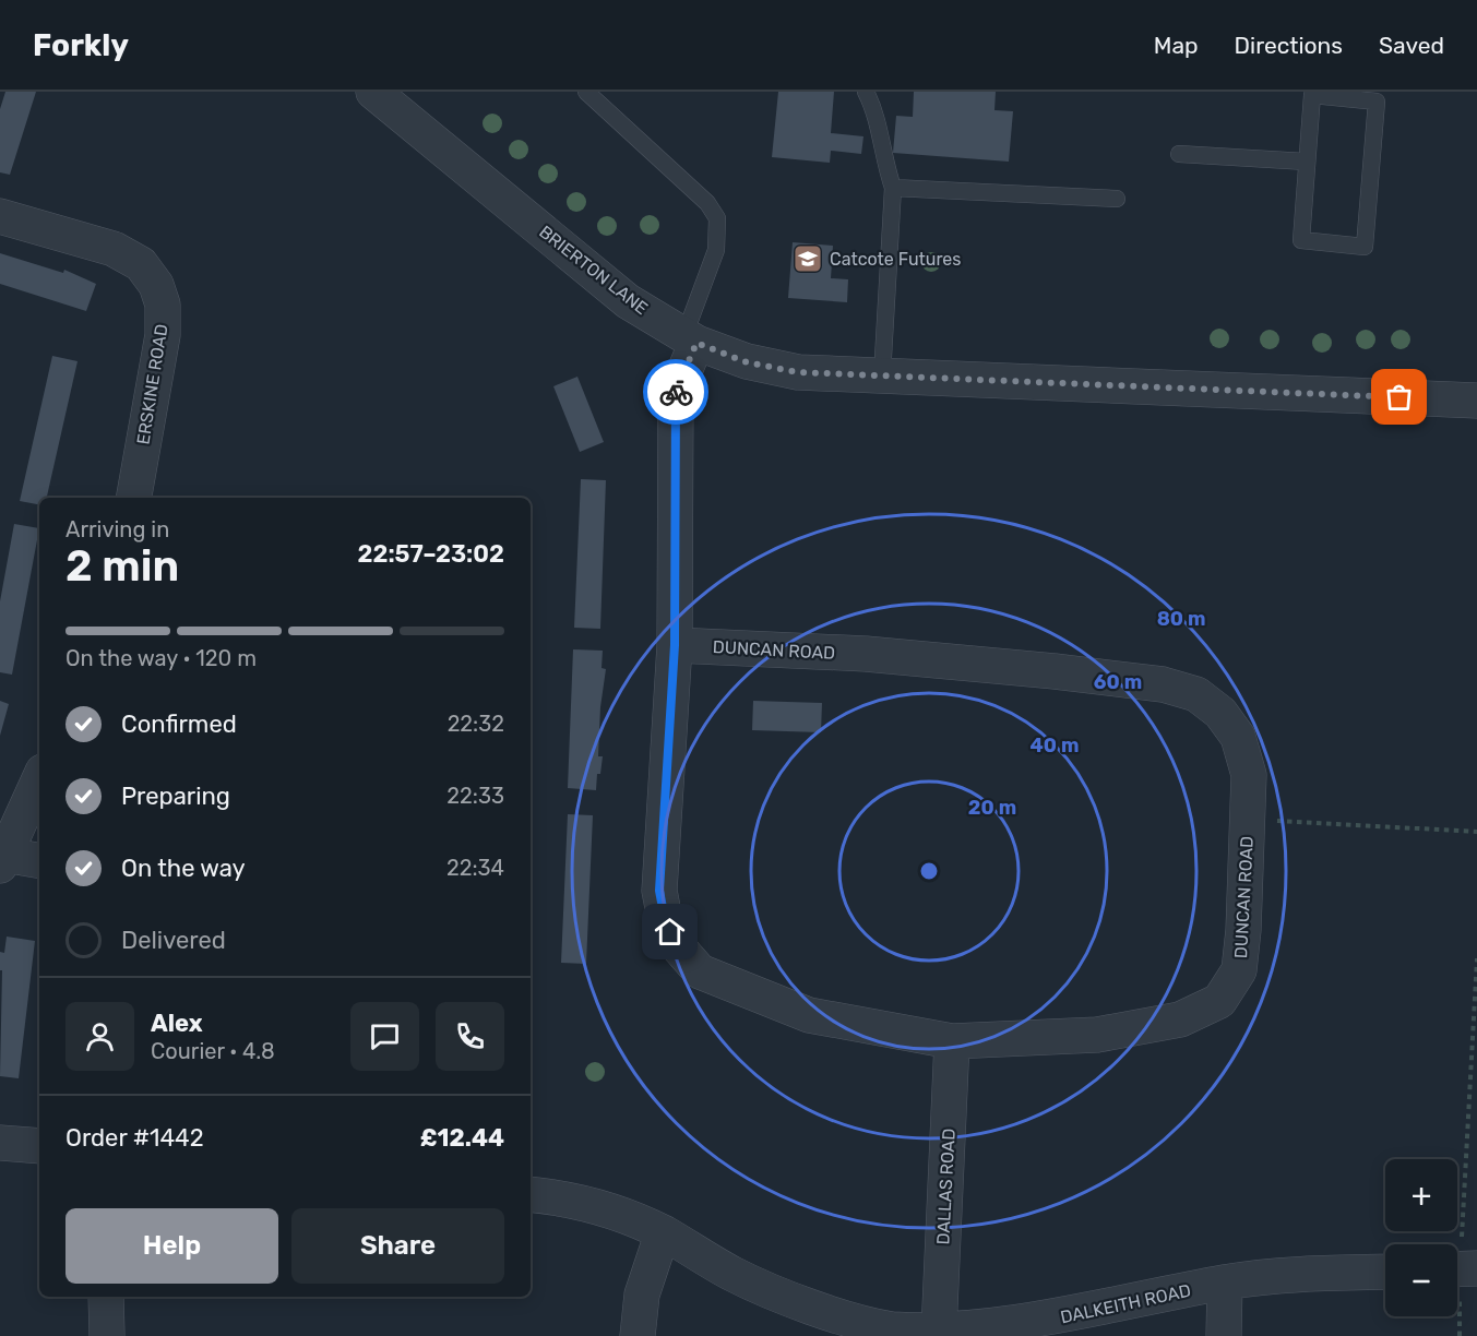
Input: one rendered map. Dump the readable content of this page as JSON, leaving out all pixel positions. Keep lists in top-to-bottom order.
{
  "streets": {
    "street": [
      "BRIERTON LANE",
      "ERSKINE ROAD",
      "DUNCAN ROAD",
      "DALLAS ROAD",
      "DALKEITH ROAD"
    ]
  },
  "crossings": [
    ["BRIERTON LANE", "DUNCAN ROAD"],
    ["DUNCAN ROAD", "DALLAS ROAD"],
    ["DALLAS ROAD", "DALKEITH ROAD"]
  ],
  "places": {
    "school or university": ["Catcote Futures"]
  },
  "page": {
    "header": "Forkly",
    "nav": ["Map", "Directions", "Saved"],
    "heading": ["2 min", "Arriving in", "22:57–23:02"],
    "panel": [
      "Alex",
      "Courier · 4.8",
      "Order #1442",
      "£12.44"
    ],
    "bar": "On the way · 120 m",
    "list": [
      ["Confirmed", "22:32"],
      ["Preparing", "22:33"],
      ["On the way", "22:34"],
      "Delivered"
    ],
    "map_buttons": ["+", "−"],
    "buttons": ["Help", "Share"]
  },
  "rings": [
    "80 m",
    "60 m",
    "40 m",
    "20 m"
  ]
}
